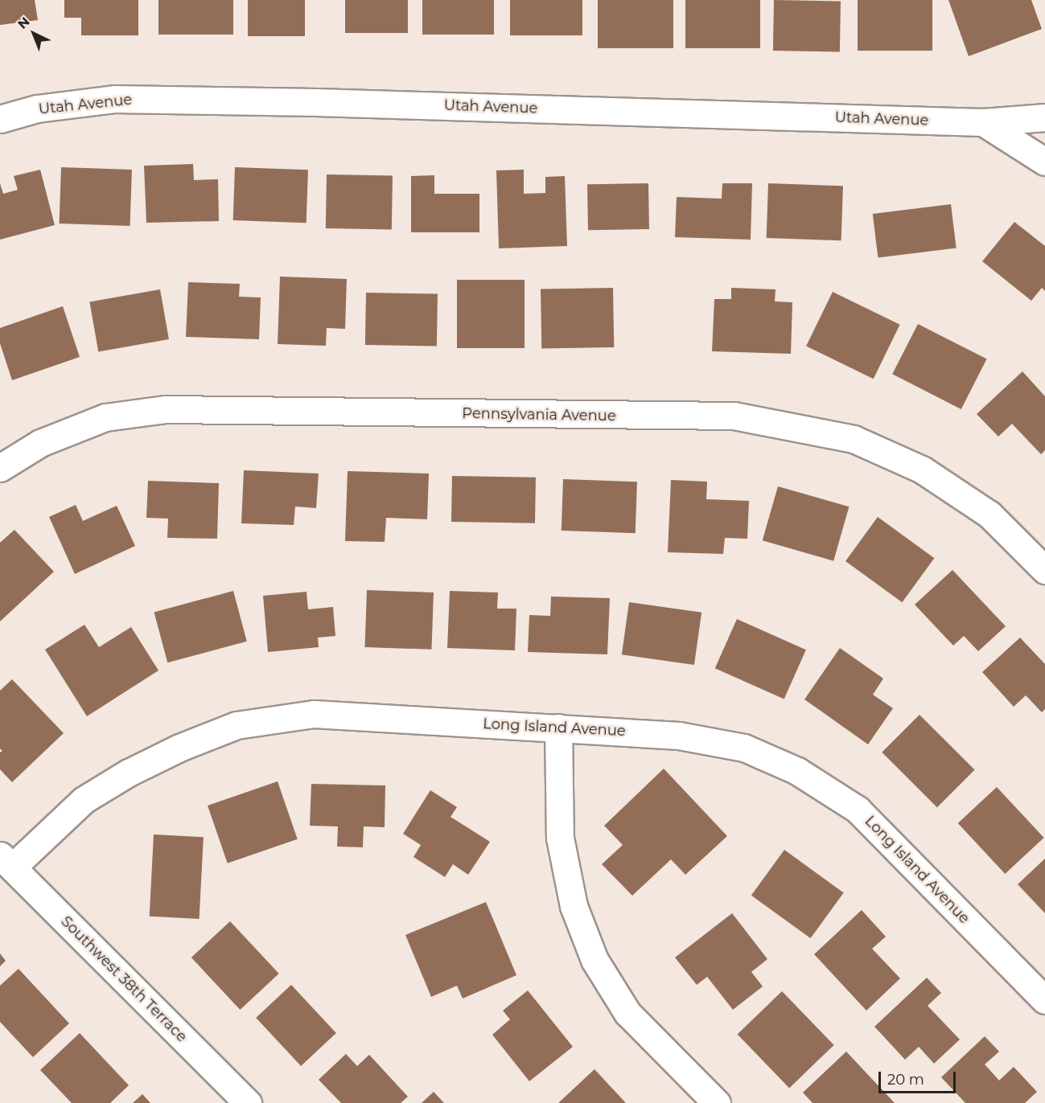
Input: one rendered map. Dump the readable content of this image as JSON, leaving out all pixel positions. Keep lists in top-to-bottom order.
{
  "streets": {
    "street": [
      "Utah Avenue",
      "Pennsylvania Avenue",
      "Long Island Avenue",
      "Southwest 38th Terrace"
    ]
  },
  "crossings": [
    ["Long Island Avenue", "Southwest 38th Terrace"]
  ],
  "scale_bar": "20 m",
  "north": "top left"
}
